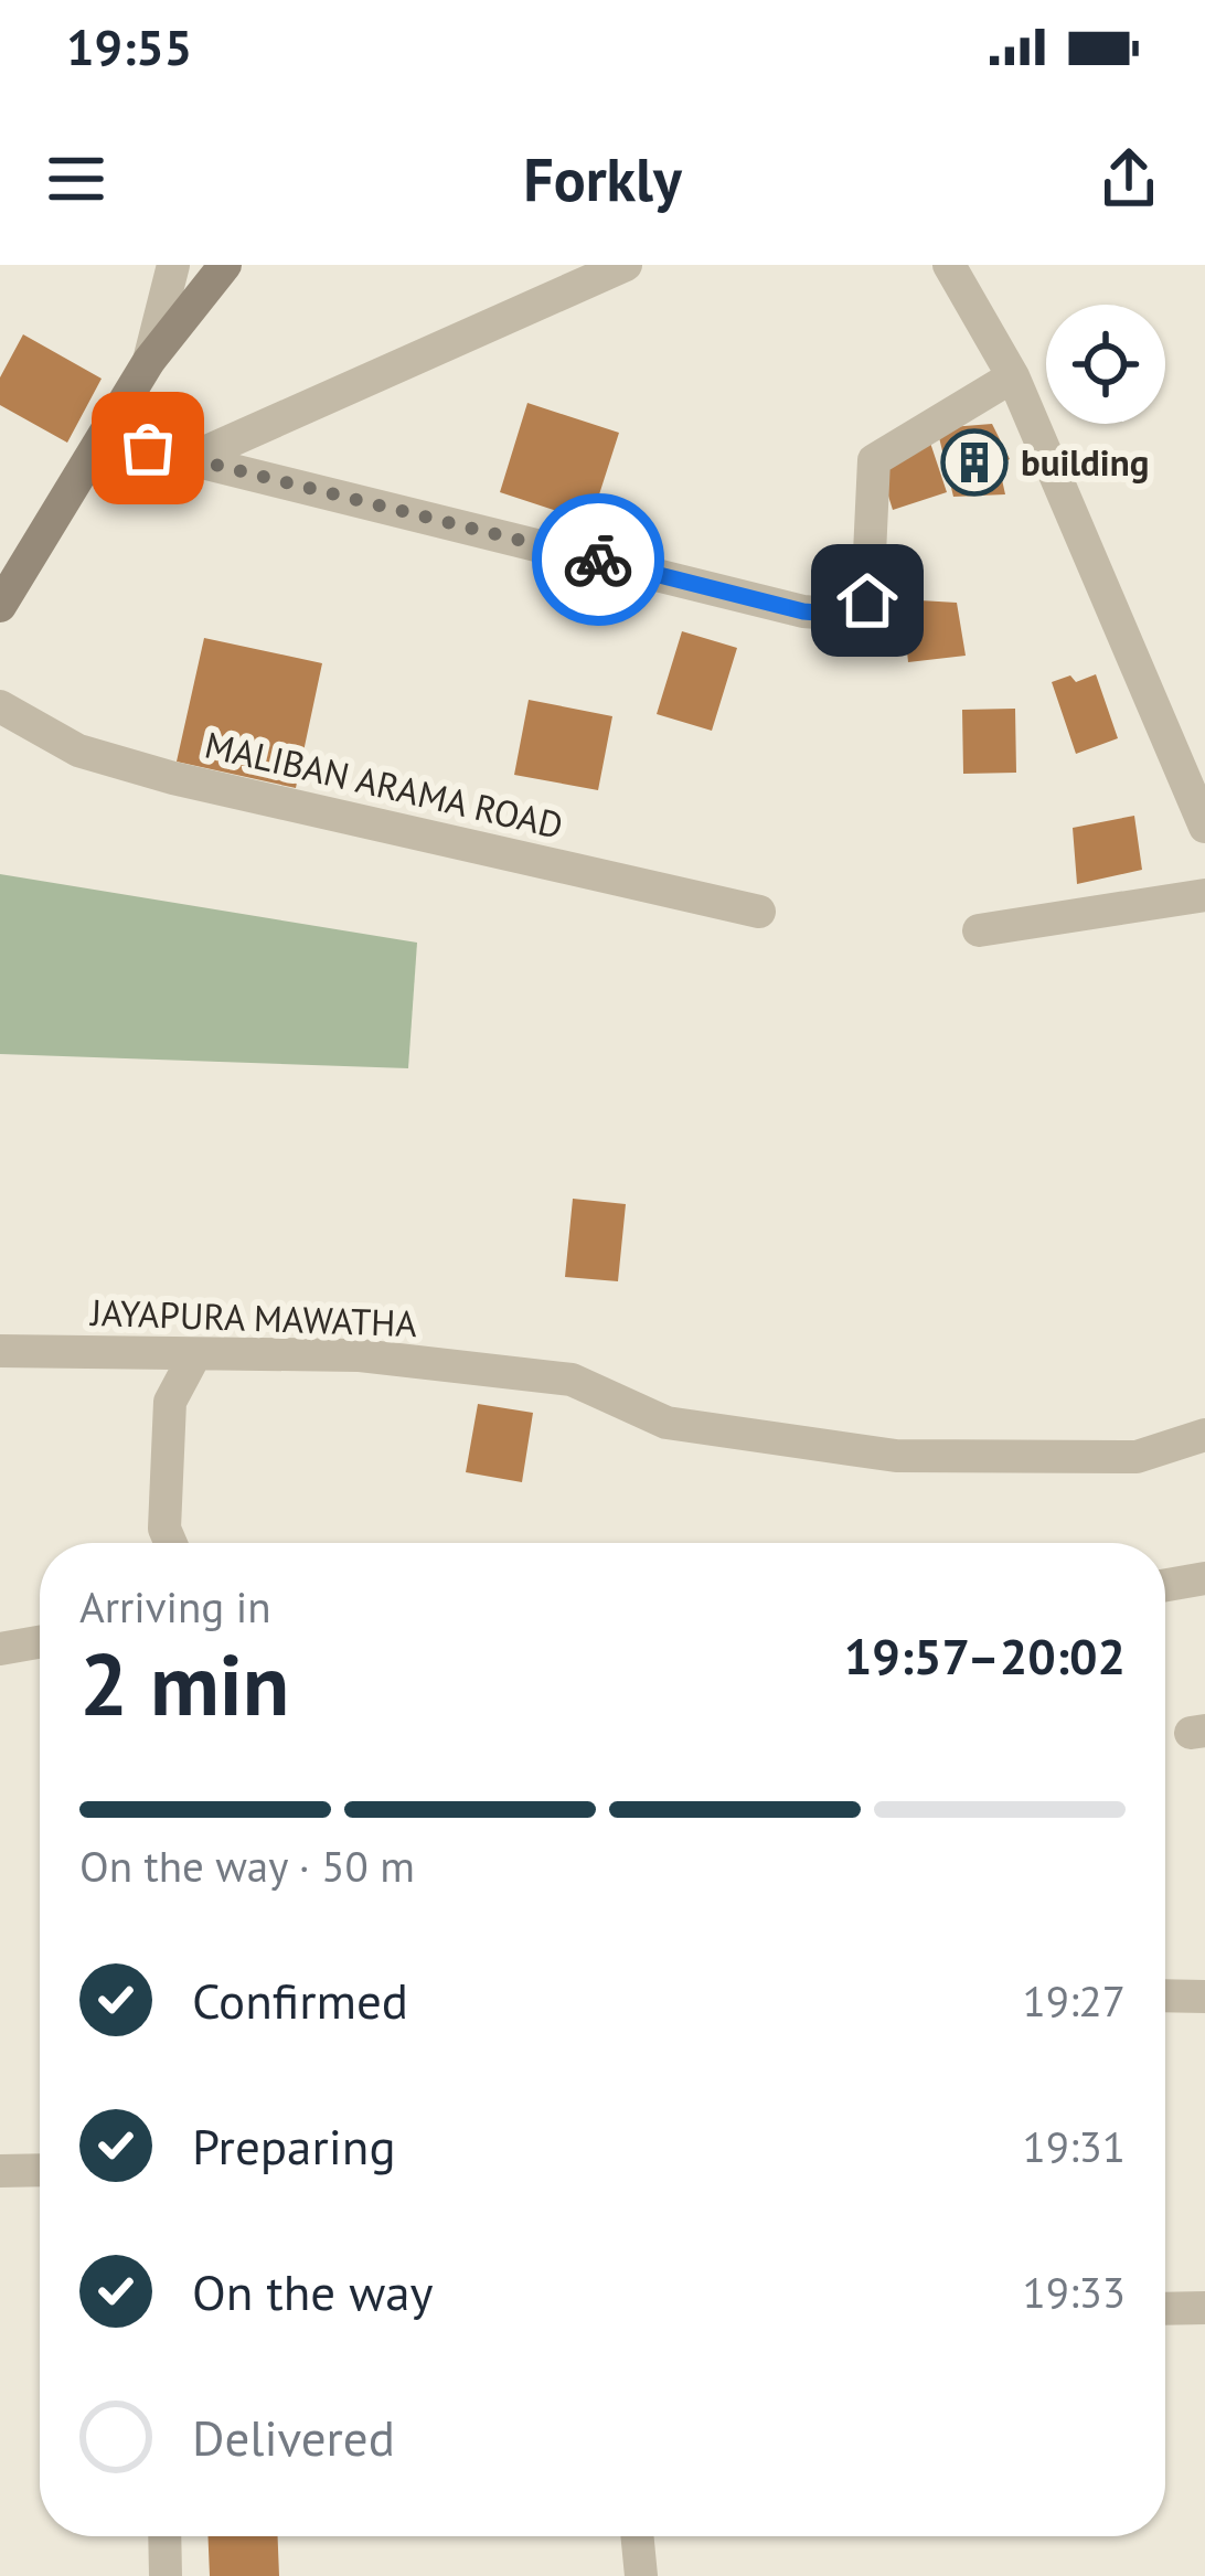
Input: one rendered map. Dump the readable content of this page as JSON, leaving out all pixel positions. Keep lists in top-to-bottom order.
{
  "streets": {
    "street": ["MALIBAN ARAMA ROAD", "JAYAPURA MAWATHA"]
  },
  "places": {
    "building": ["building"]
  },
  "page": {
    "status": "19:55",
    "header": "Forkly",
    "heading": ["2 min", "Arriving in", "19:57–20:02"],
    "bar": "On the way · 50 m",
    "list": [
      ["Confirmed", "19:27"],
      ["Preparing", "19:31"],
      ["On the way", "19:33"],
      "Delivered"
    ]
  }
}
